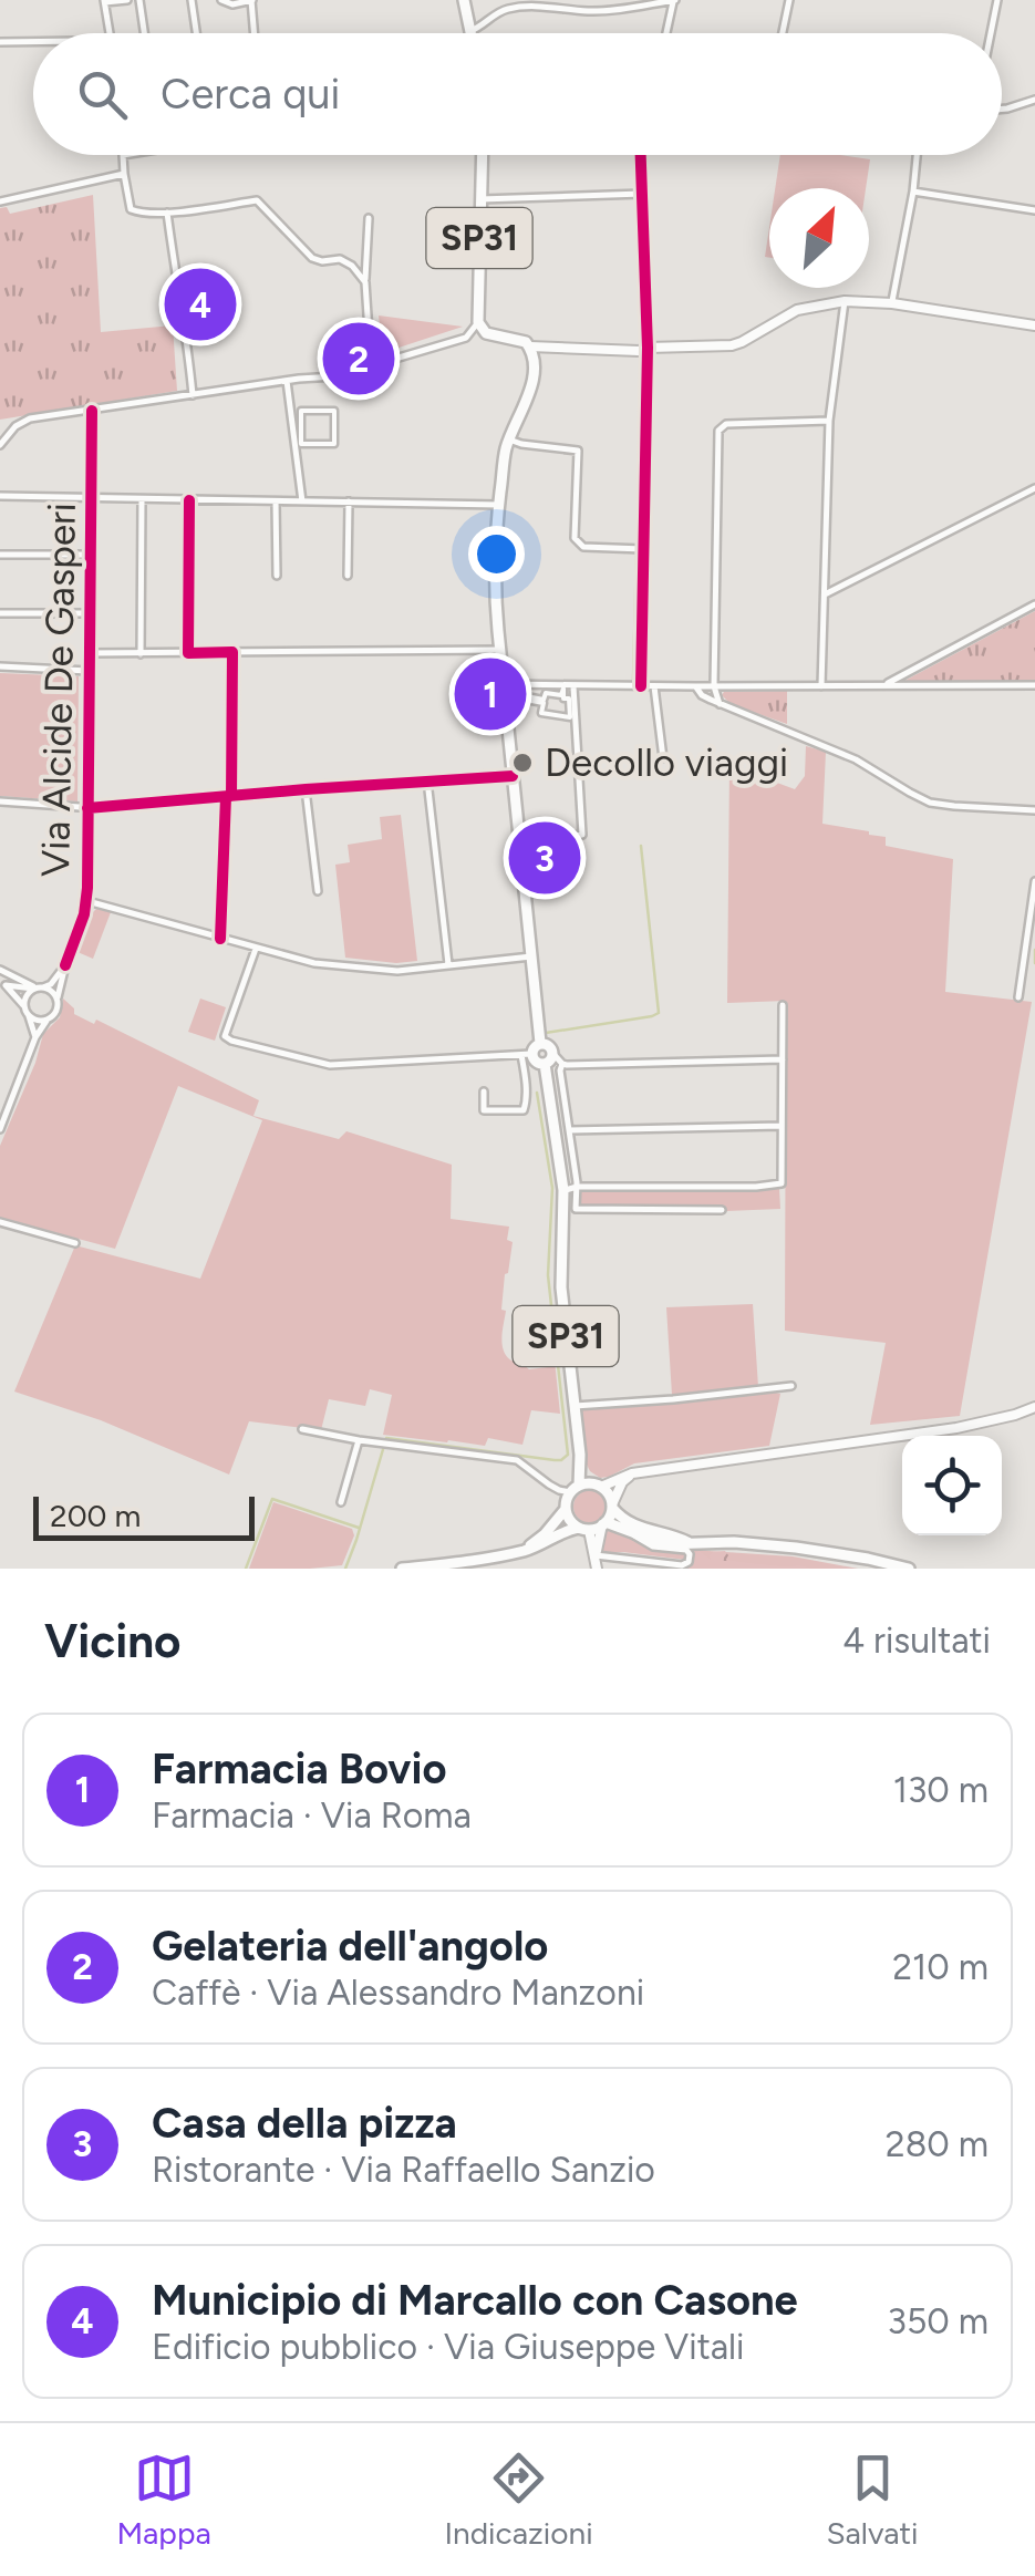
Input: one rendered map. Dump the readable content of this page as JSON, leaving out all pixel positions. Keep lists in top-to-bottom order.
{
  "streets": {
    "main road": ["SP31"],
    "street": ["Via Alcide De Gasperi"]
  },
  "places": ["Decollo viaggi"],
  "scale_bar": "200 m",
  "north": "top right",
  "page": {
    "search": "Cerca qui",
    "pins": [
      "4",
      "2",
      "1",
      "3"
    ],
    "scale": "200 m",
    "heading": ["Vicino", "4 risultati"],
    "list": [
      {
        "mark": "1",
        "name": "Farmacia Bovio",
        "note": "Farmacia · Via Roma",
        "value": "130 m"
      },
      {
        "mark": "2",
        "name": "Gelateria dell'angolo",
        "note": "Caffè · Via Alessandro Manzoni",
        "value": "210 m"
      },
      {
        "mark": "3",
        "name": "Casa della pizza",
        "note": "Ristorante · Via Raffaello Sanzio",
        "value": "280 m"
      },
      {
        "mark": "4",
        "name": "Municipio di Marcallo con Casone",
        "note": "Edificio pubblico · Via Giuseppe Vitali",
        "value": "350 m"
      }
    ],
    "nav": ["Mappa", "Indicazioni", "Salvati"]
  }
}
